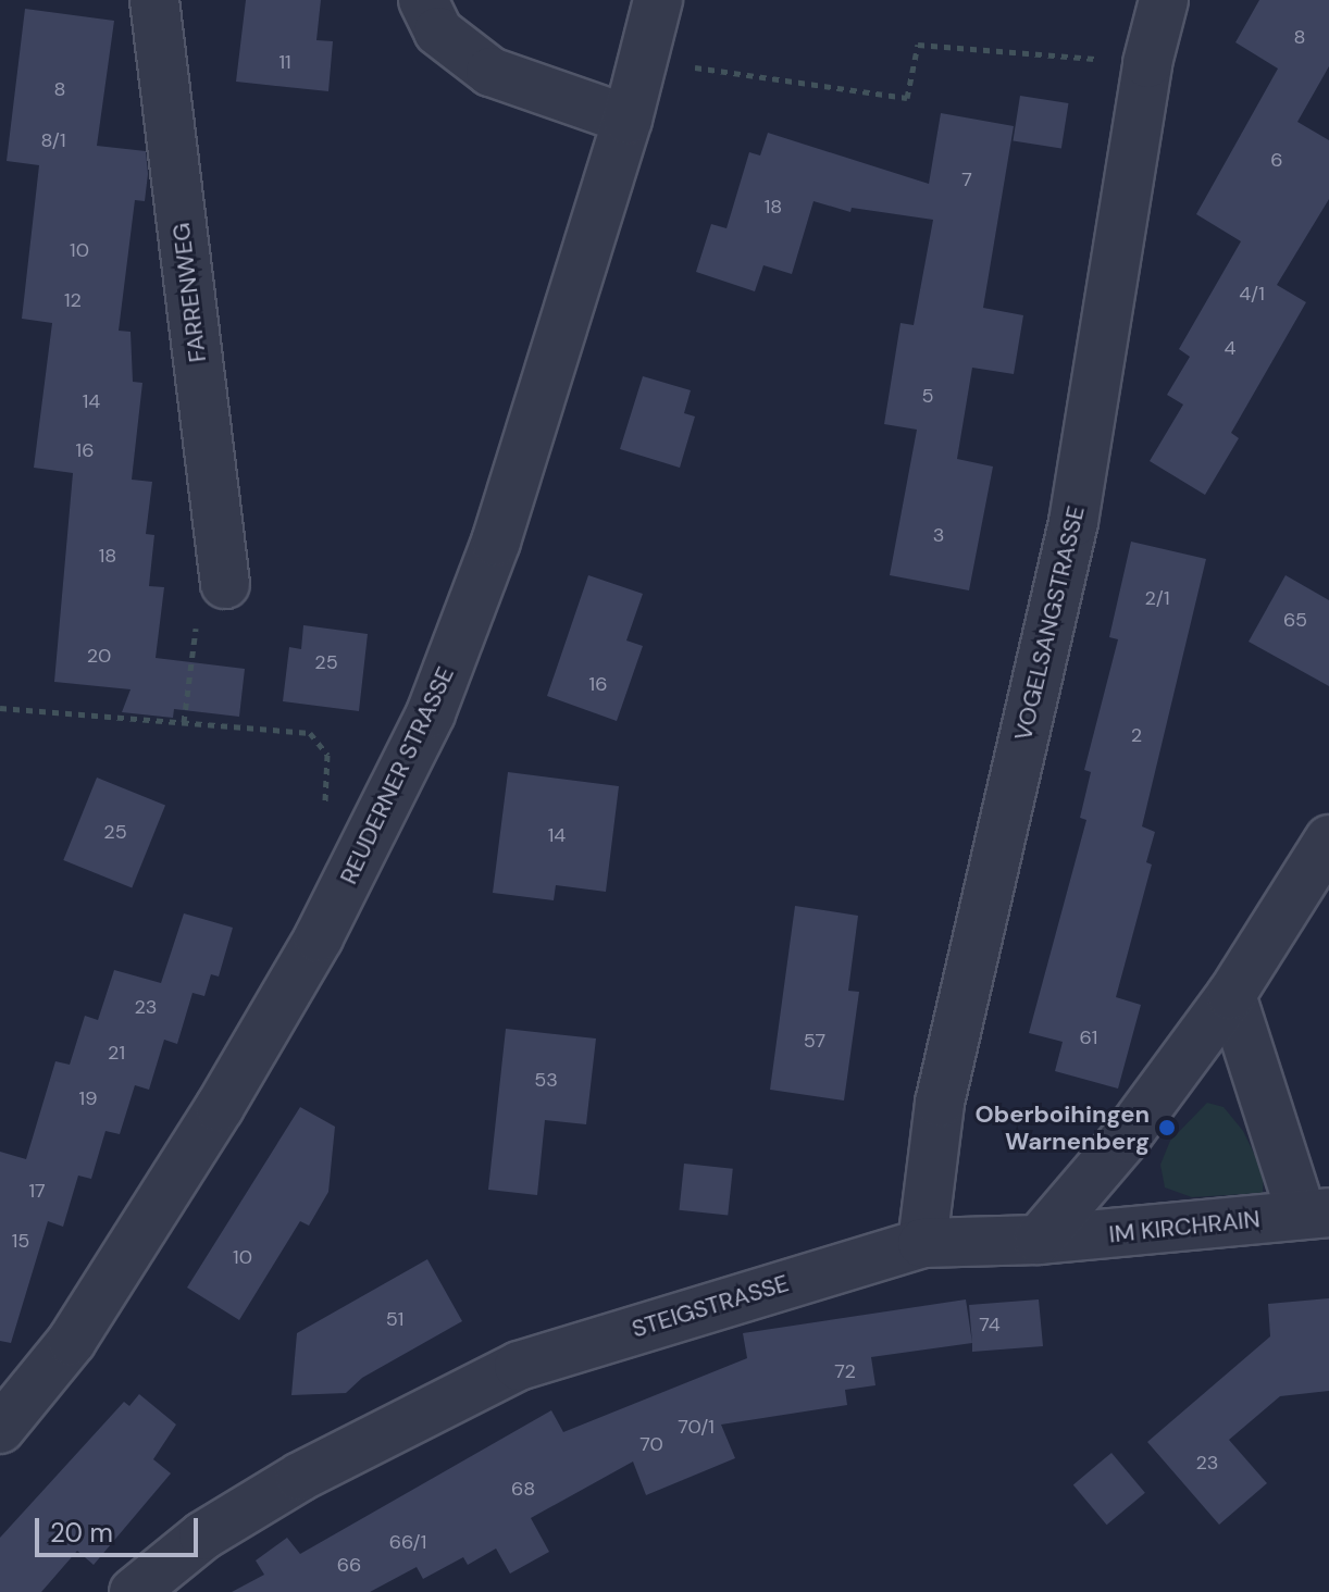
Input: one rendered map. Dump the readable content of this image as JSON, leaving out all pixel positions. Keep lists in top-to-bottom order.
{
  "streets": {
    "street": [
      "FARRENWEG",
      "VOGELSANGSTRASSE",
      "REUDERNER STRASSE",
      "IM KIRCHRAIN",
      "STEIGSTRASSE"
    ]
  },
  "crossings": [
    ["VOGELSANGSTRASSE", "STEIGSTRASSE"],
    ["IM KIRCHRAIN", "STEIGSTRASSE"]
  ],
  "places": ["Oberboihingen Warnenberg"],
  "house_numbers": [
    "8",
    "11",
    "8",
    "8/1",
    "6",
    "7",
    "18",
    "10",
    "4/1",
    "12",
    "4",
    "5",
    "14",
    "16",
    "3",
    "18",
    "2/1",
    "65",
    "20",
    "25",
    "16",
    "2",
    "25",
    "14",
    "23",
    "61",
    "57",
    "21",
    "53",
    "19",
    "17",
    "15",
    "10",
    "51",
    "74",
    "72",
    "70/1",
    "70",
    "23",
    "68",
    "66/1",
    "66"
  ],
  "scale_bar": "20 m"
}
